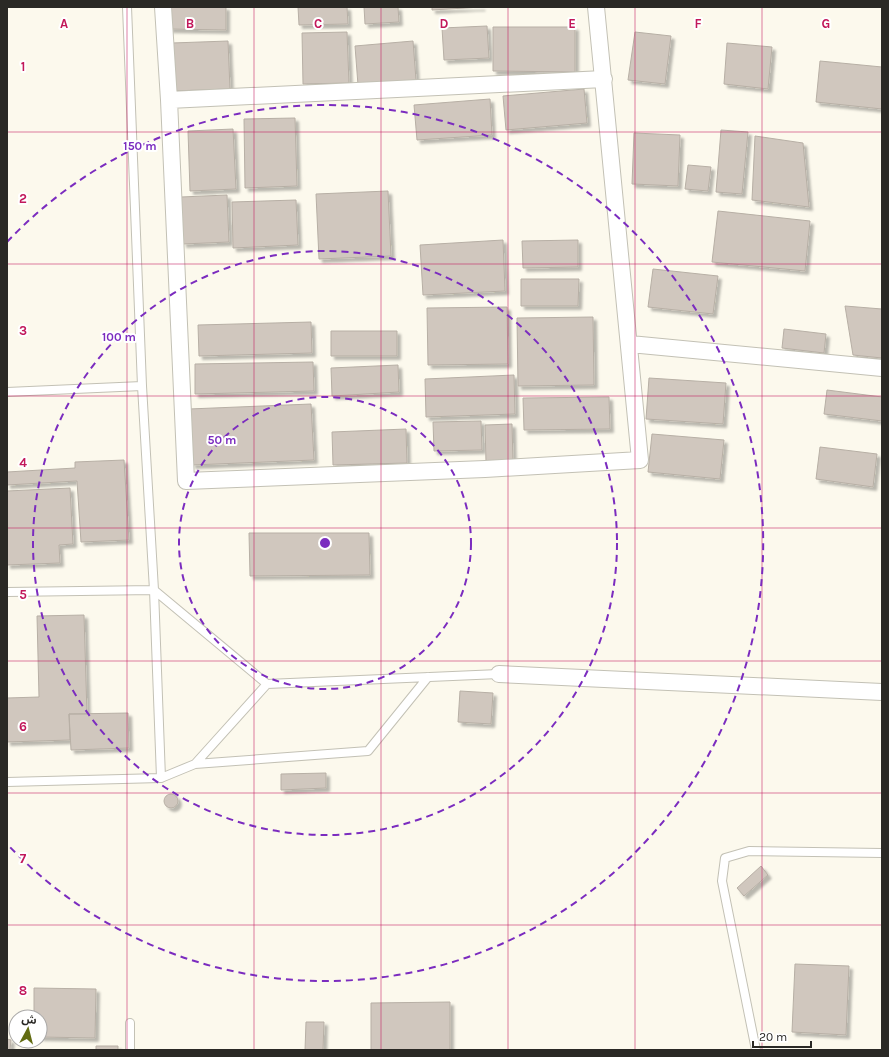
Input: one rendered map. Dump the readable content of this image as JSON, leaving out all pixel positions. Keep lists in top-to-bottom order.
{
  "scale_bar": "20 m",
  "north": "top",
  "grid": {
    "columns": [
      "A",
      "B",
      "C",
      "D",
      "E",
      "F",
      "G"
    ],
    "rows": [
      "1",
      "2",
      "3",
      "4",
      "5",
      "6",
      "7",
      "8"
    ]
  },
  "rings": ["150 m", "100 m", "50 m"]
}
